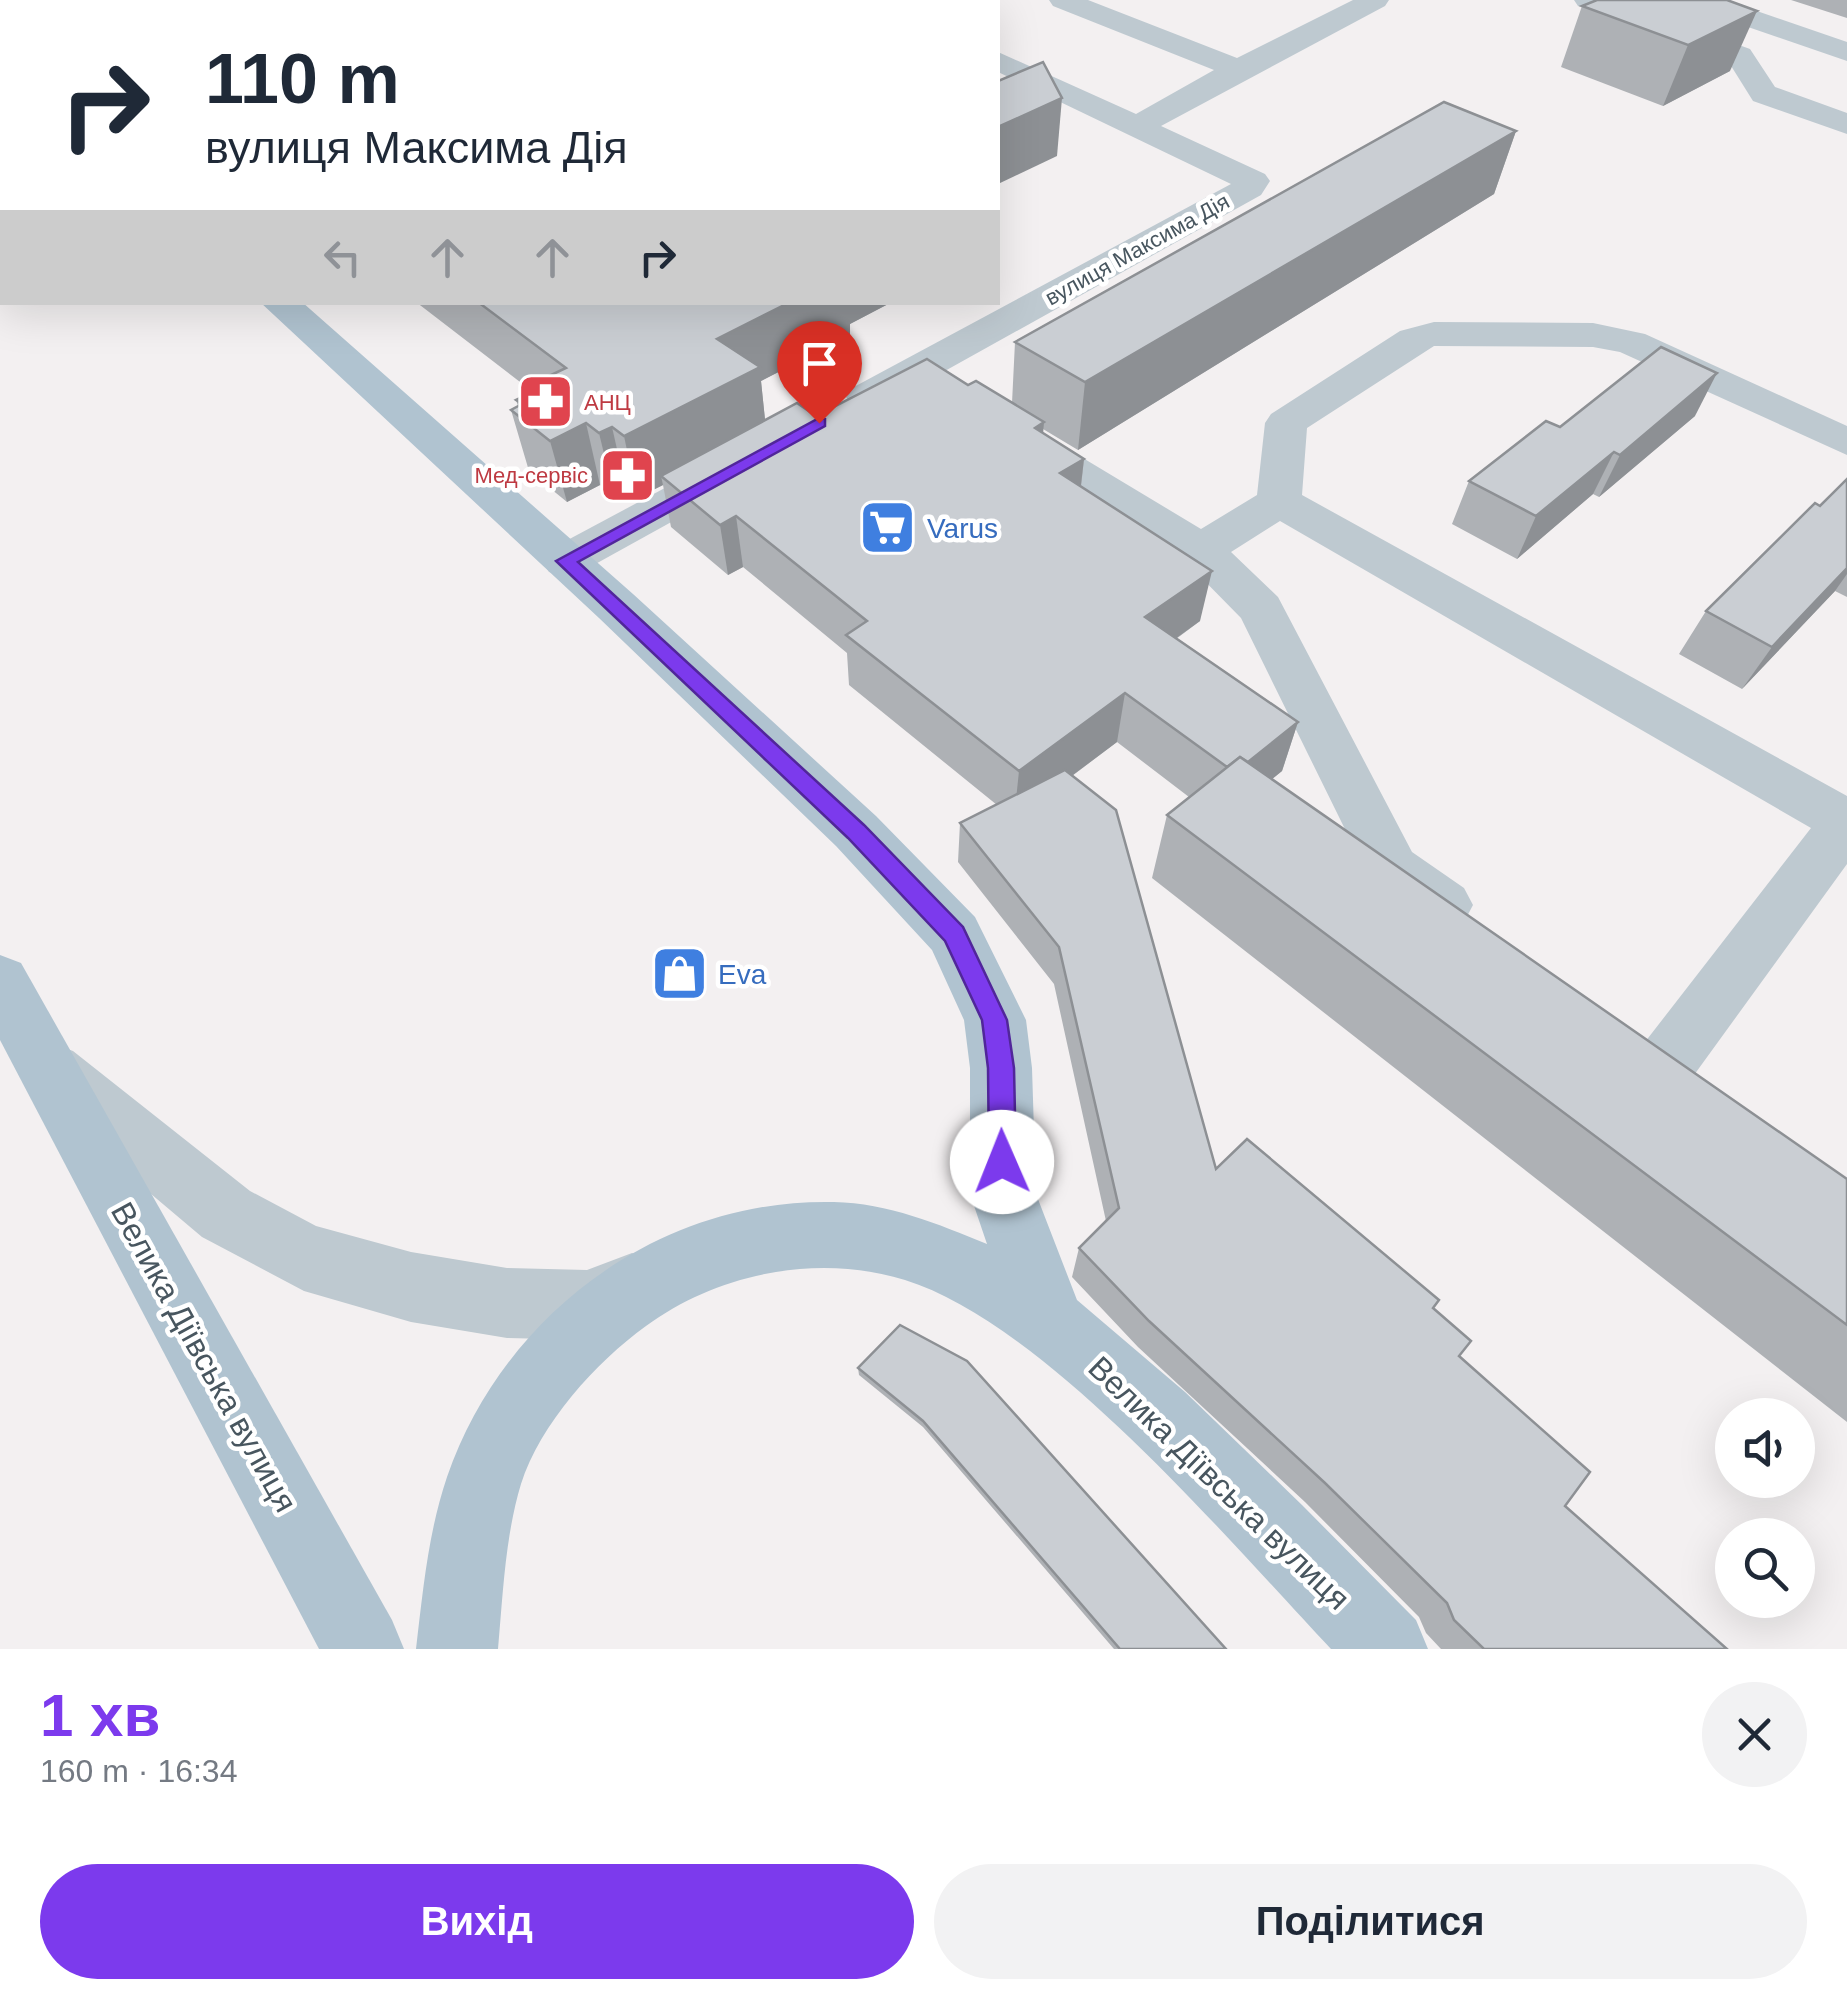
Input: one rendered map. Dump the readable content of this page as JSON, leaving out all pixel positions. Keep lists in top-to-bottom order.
{
  "streets": {
    "main road": ["Велика Діївська вулиця"],
    "street": ["вулиця Максима Дія"]
  },
  "places": {
    "pharmacy": ["АНЦ", "Мед-сервіс"],
    "supermarket": ["Varus"],
    "shop": ["Eva"]
  },
  "page": {
    "turn": ["110 m", "вулиця Максима Дія"],
    "heading": ["1 хв", "160 m · 16:34"],
    "buttons": ["Вихід", "Поділитися"]
  }
}
